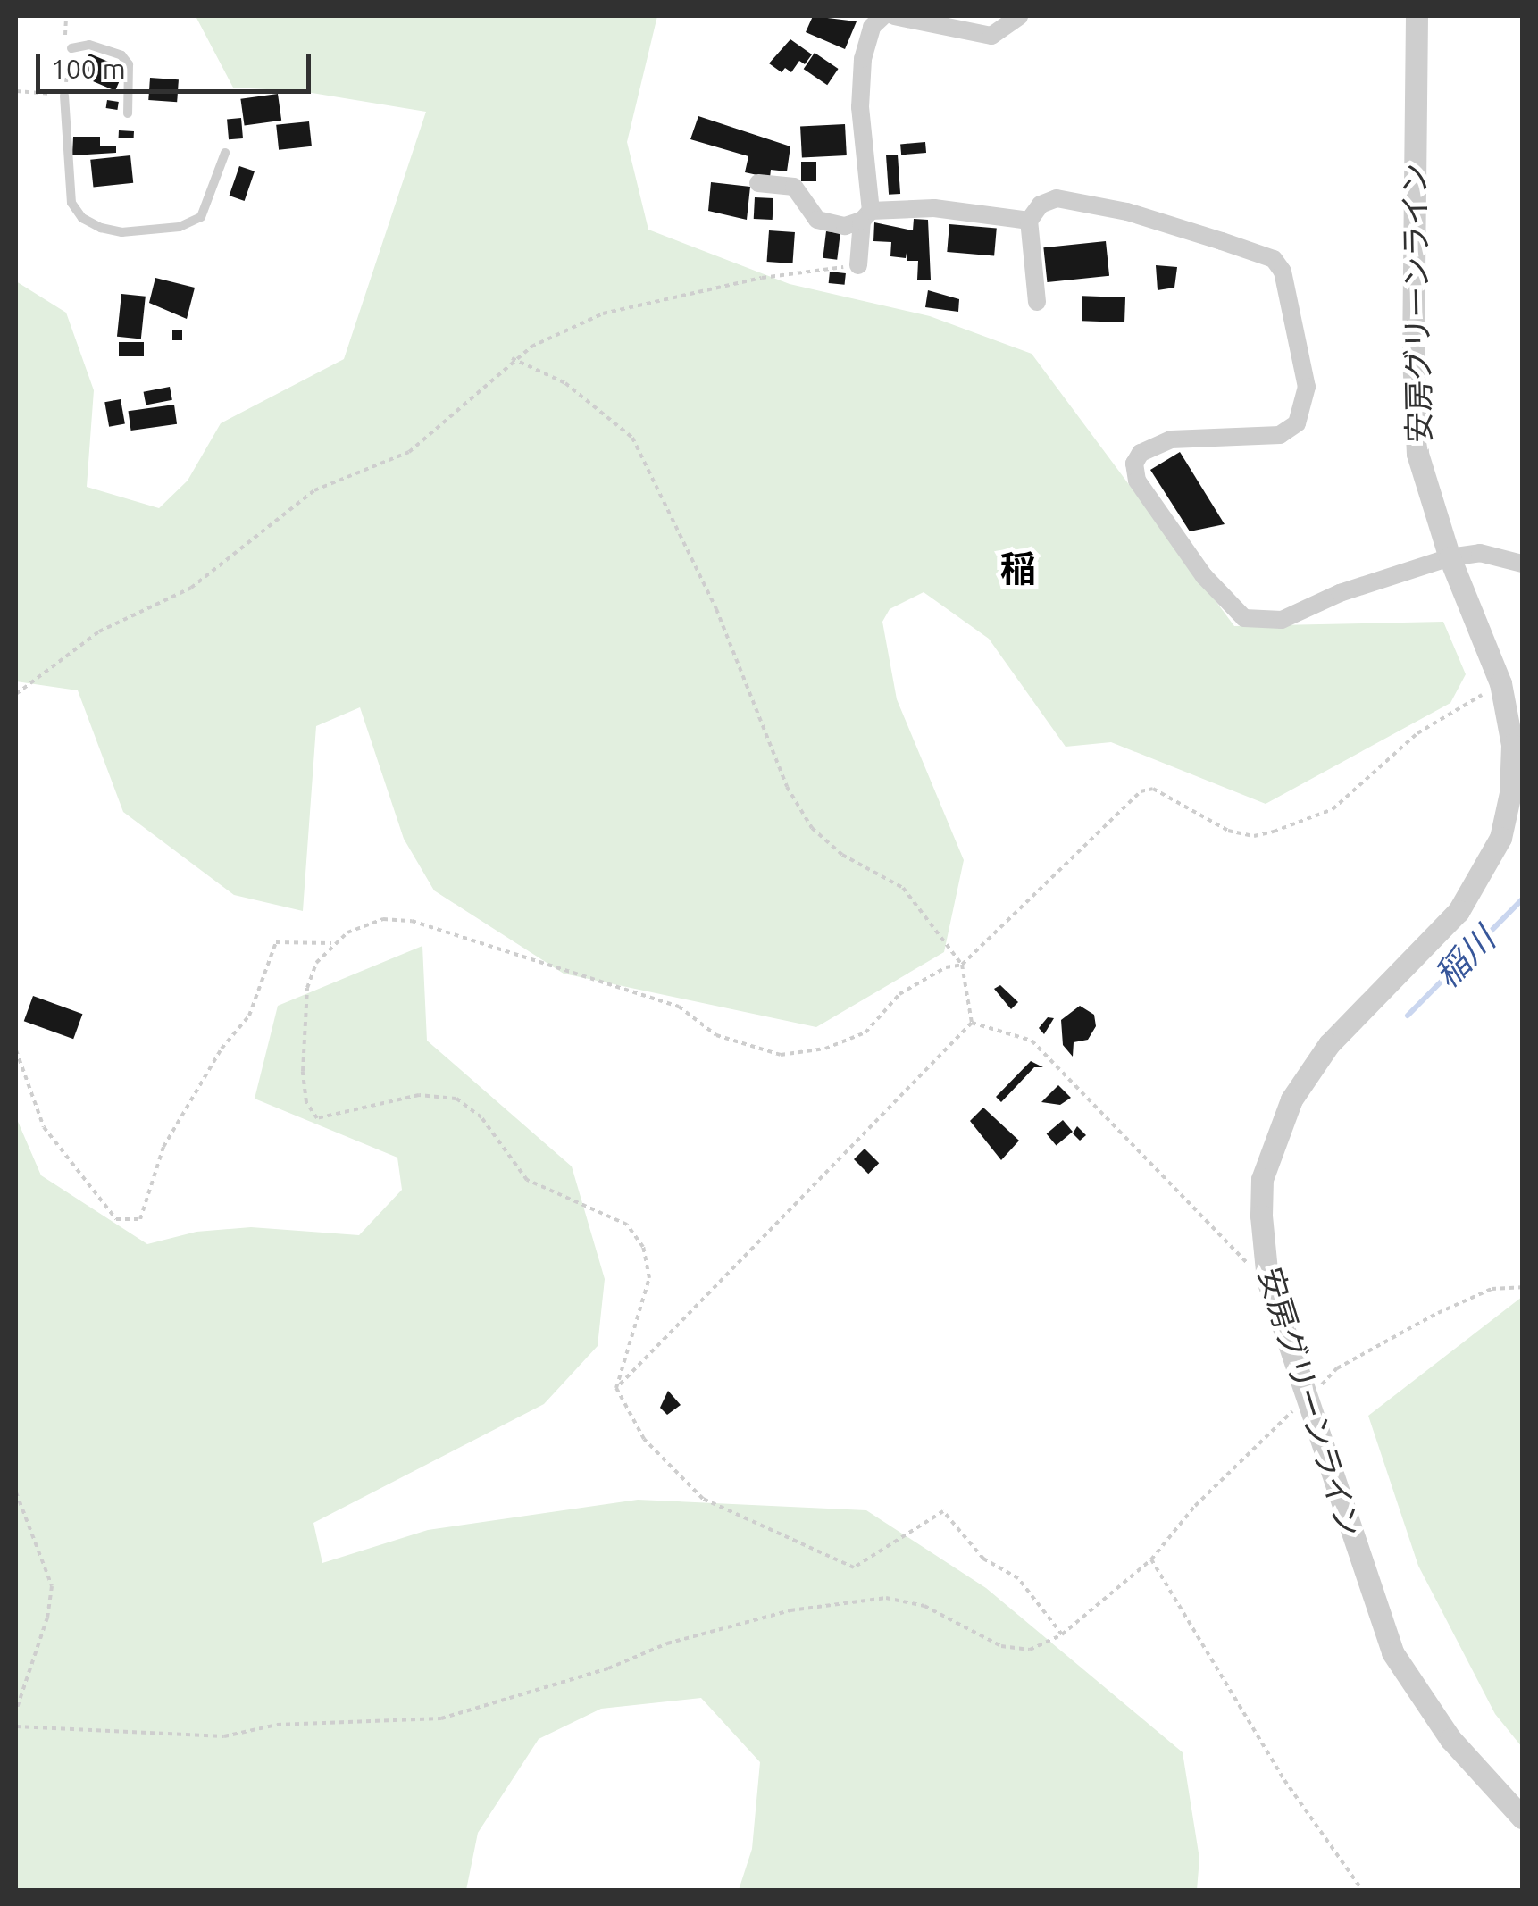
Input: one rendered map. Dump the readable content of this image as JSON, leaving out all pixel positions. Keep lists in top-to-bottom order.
{
  "streets": {
    "street": ["安房グリーンライン"]
  },
  "districts": ["稲"],
  "water": ["稲川"],
  "scale_bar": "100 m"
}
